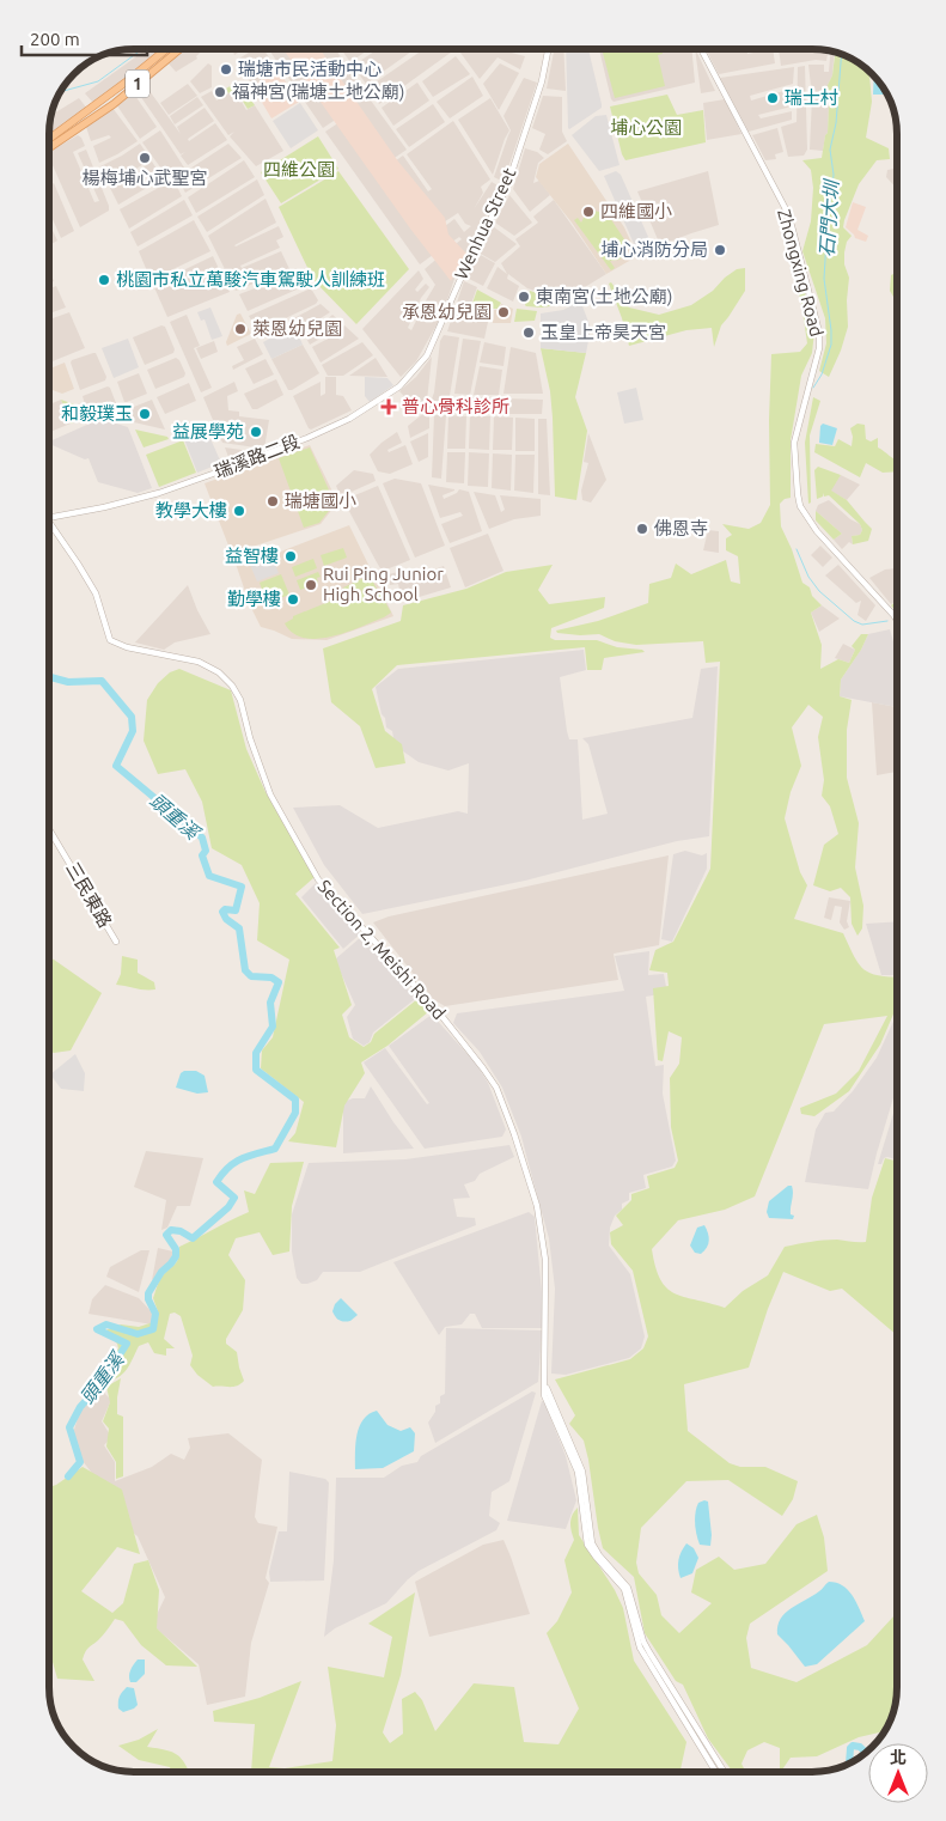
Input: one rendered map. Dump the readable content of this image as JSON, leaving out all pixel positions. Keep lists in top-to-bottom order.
{
  "streets": {
    "main road": ["1"],
    "street": [
      "Wenhua Street",
      "Zhongxing Road",
      "瑞溪路二段",
      "三民東路",
      "Section 2, Meishi Road"
    ]
  },
  "crossings": [
    ["Wenhua Street", "瑞溪路二段"]
  ],
  "water": ["石門大圳", "頭重溪"],
  "parks": ["埔心公園", "四維公園"],
  "places": {
    "other": [
      "瑞塘市民活動中心",
      "福神宮(瑞塘土地公廟)",
      "瑞士村",
      "楊梅埔心武聖宮",
      "四維國小",
      "埔心消防分局",
      "桃園市私立萬駿汽車駕駛人訓練班",
      "東南宮(土地公廟)",
      "承恩幼兒園",
      "萊恩幼兒園",
      "玉皇上帝昊天宮",
      "和毅璞玉",
      "益展學苑",
      "瑞塘國小",
      "教學大樓",
      "佛恩寺",
      "益智樓",
      "Rui Ping Junior High School",
      "勤學樓"
    ],
    "health": ["普心骨科診所"]
  },
  "scale_bar": "200 m",
  "north": "top"
}
